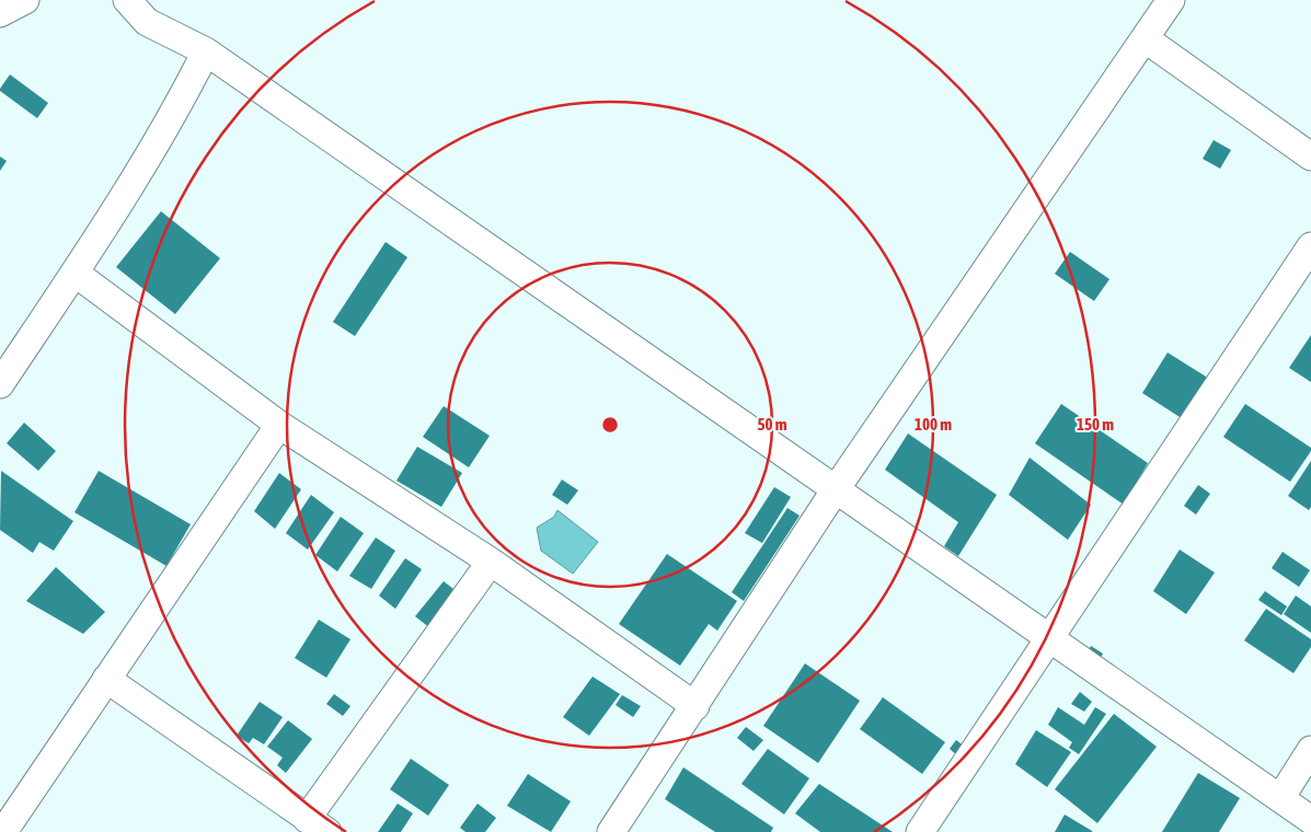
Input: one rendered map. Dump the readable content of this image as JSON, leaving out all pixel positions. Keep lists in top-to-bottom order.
{
  "rings": ["50 m", "100 m", "150 m"]
}
